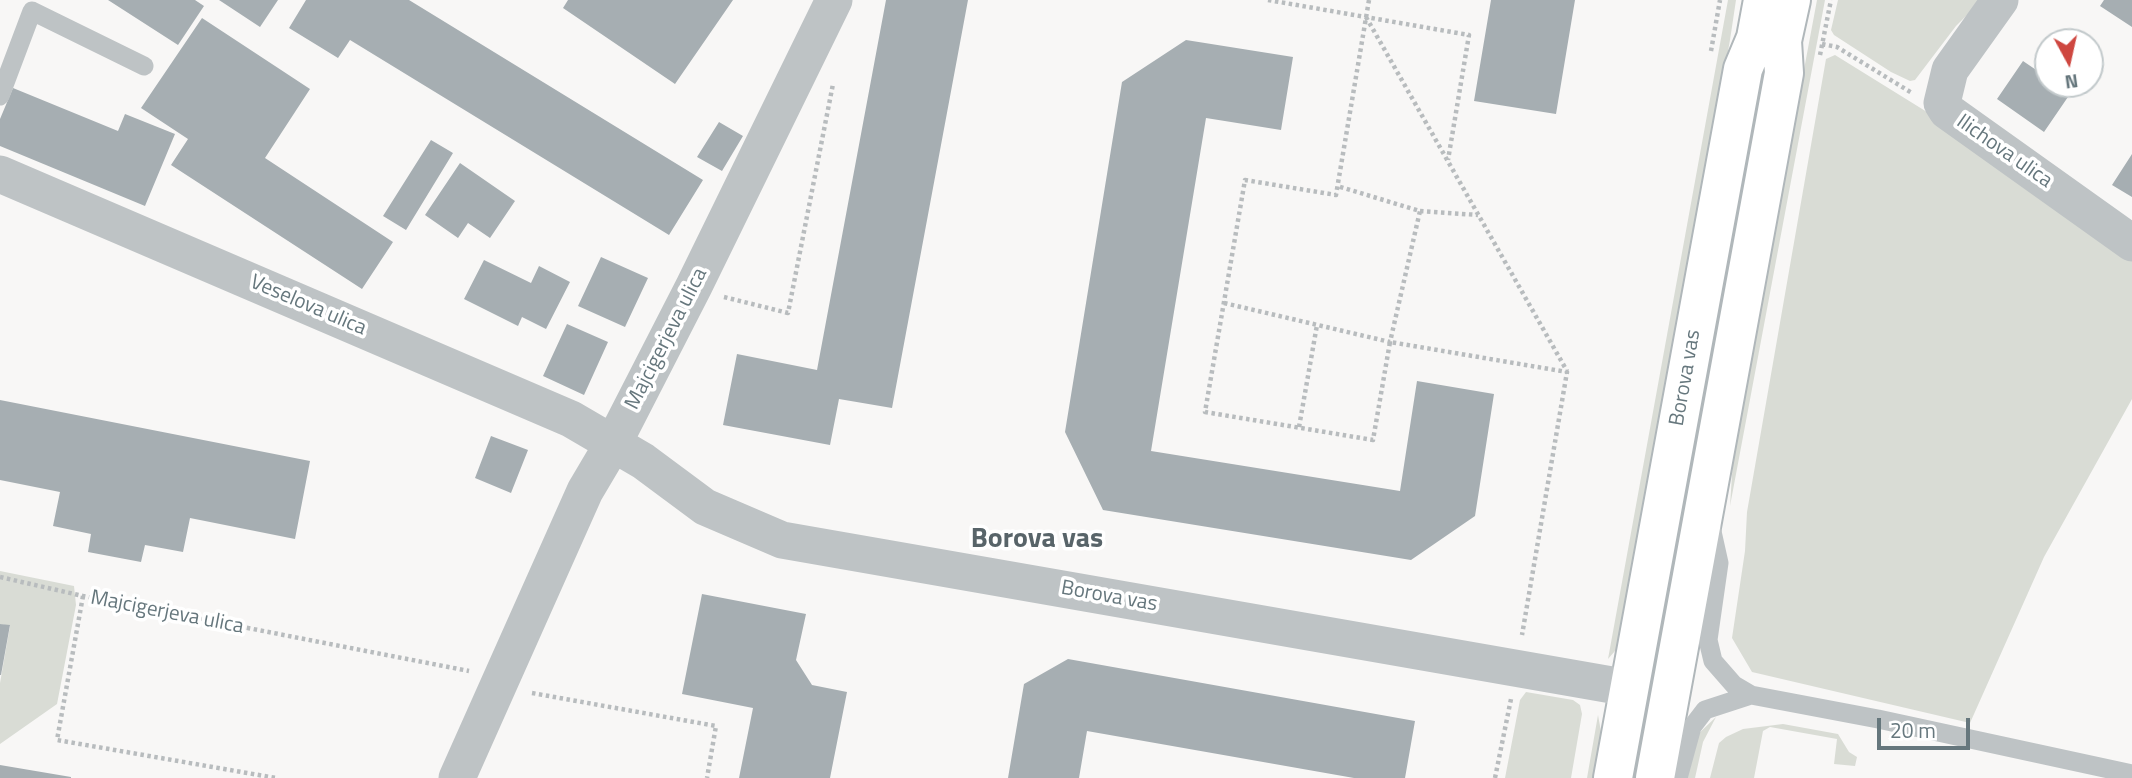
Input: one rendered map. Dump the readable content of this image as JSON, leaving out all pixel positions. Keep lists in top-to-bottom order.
{
  "streets": {
    "street": [
      "Ilichova ulica",
      "Veselova ulica",
      "Majcigerjeva ulica",
      "Borova vas"
    ]
  },
  "crossings": [
    ["Veselova ulica", "Majcigerjeva ulica"],
    ["Veselova ulica", "Borova vas"],
    ["Majcigerjeva ulica", "Borova vas"]
  ],
  "districts": ["Borova vas"],
  "scale_bar": "20 m",
  "north": "bottom"
}
